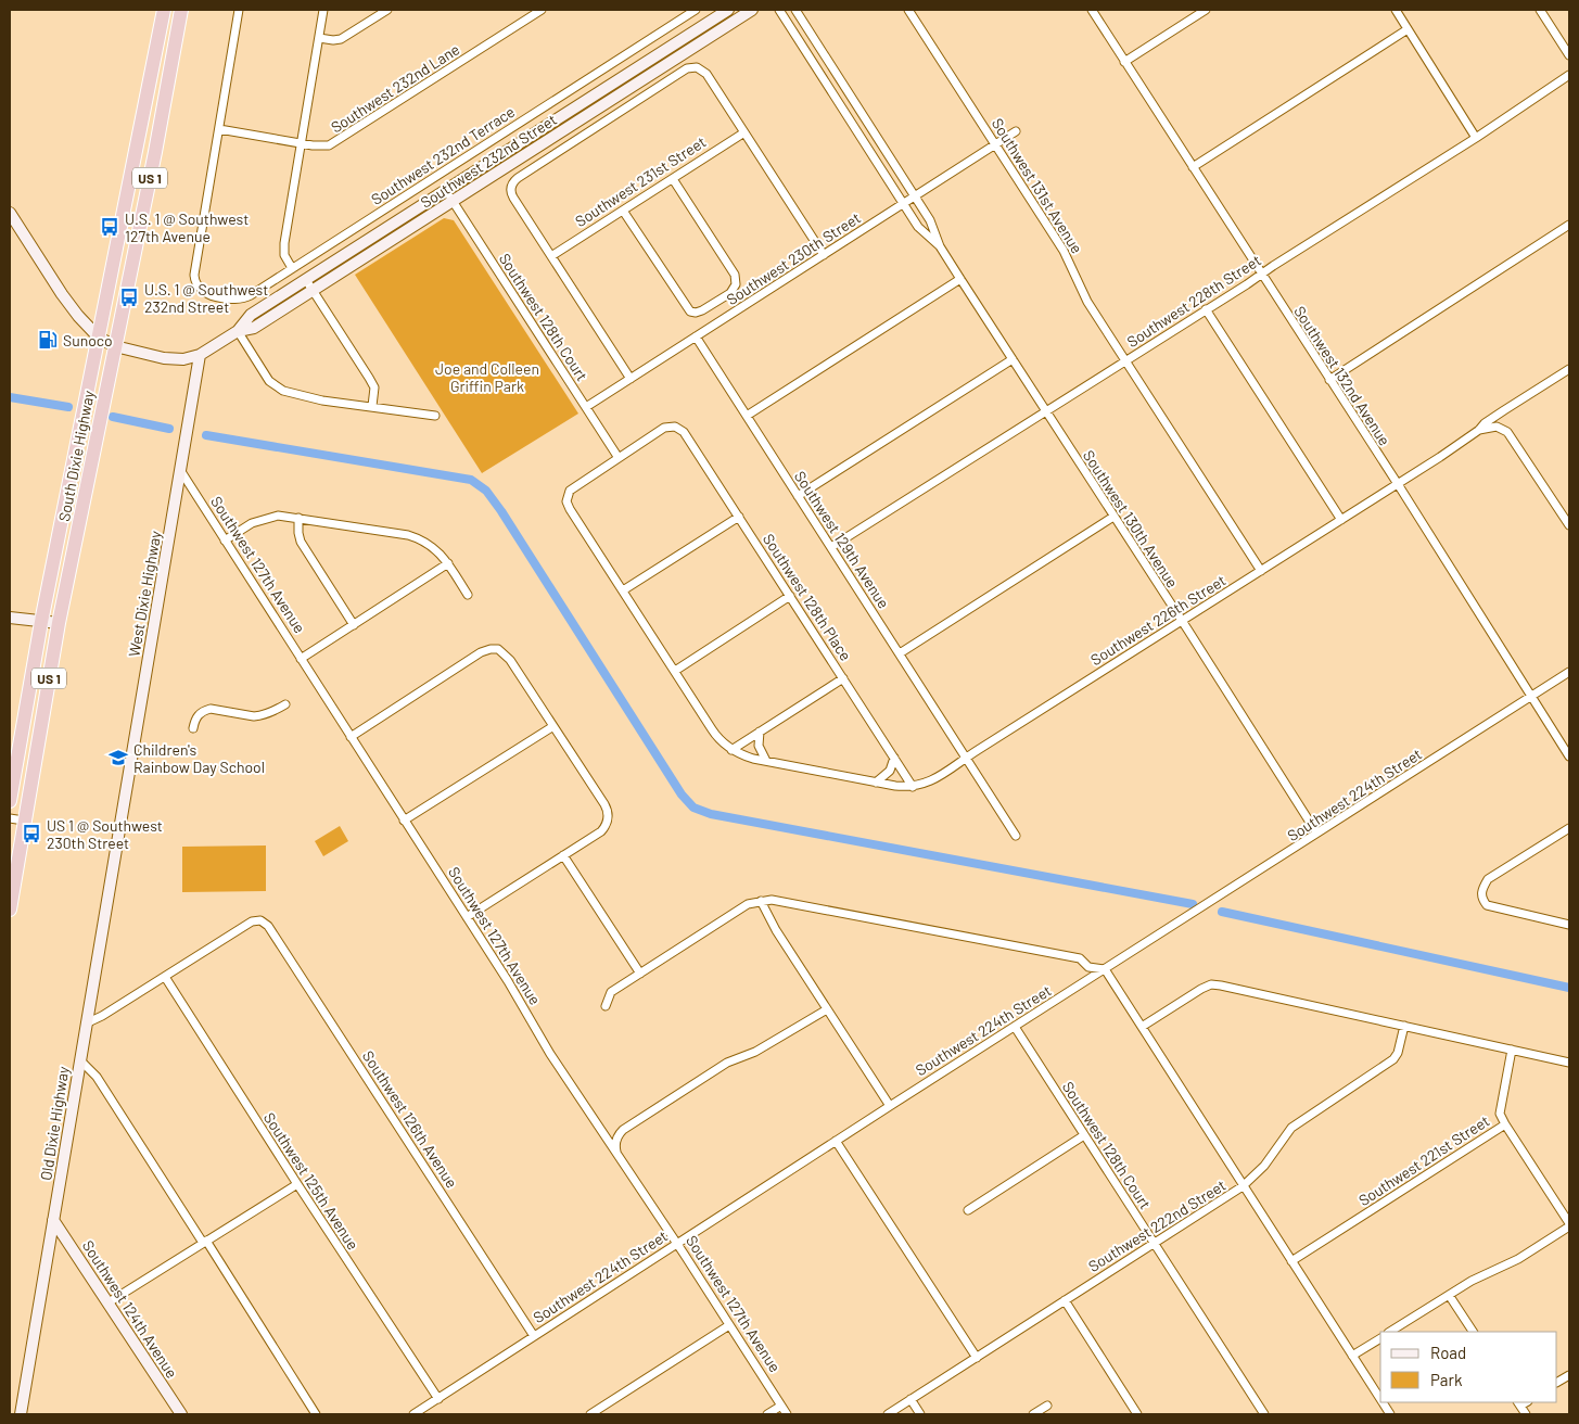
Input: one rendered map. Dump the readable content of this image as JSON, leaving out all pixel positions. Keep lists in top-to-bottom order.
{
  "streets": {
    "highway": ["US 1", "South Dixie Highway"],
    "street": [
      "Southwest 232nd Lane",
      "Southwest 232nd Terrace",
      "Southwest 232nd Street",
      "Southwest 231st Street",
      "Southwest 131st Avenue",
      "Southwest 230th Street",
      "Southwest 228th Street",
      "Southwest 128th Court",
      "Southwest 132nd Avenue",
      "Southwest 130th Avenue",
      "Southwest 129th Avenue",
      "Southwest 127th Avenue",
      "West Dixie Highway",
      "Southwest 128th Place",
      "Southwest 226th Street",
      "Southwest 224th Street",
      "Southwest 126th Avenue",
      "Old Dixie Highway",
      "Southwest 221st Street",
      "Southwest 125th Avenue",
      "Southwest 222nd Street",
      "Southwest 124th Avenue"
    ]
  },
  "crossings": [
    ["Southwest 232nd Lane", "Southwest 232nd Terrace"],
    ["Southwest 232nd Street", "Southwest 128th Court"],
    ["Southwest 232nd Street", "South Dixie Highway"],
    ["Southwest 232nd Street", "West Dixie Highway"],
    ["Southwest 131st Avenue", "Southwest 230th Street"],
    ["Southwest 131st Avenue", "Southwest 228th Street"],
    ["Southwest 131st Avenue", "Southwest 226th Street"],
    ["Southwest 230th Street", "Southwest 128th Court"],
    ["Southwest 230th Street", "Southwest 130th Avenue"],
    ["Southwest 230th Street", "Southwest 129th Avenue"],
    ["Southwest 228th Street", "Southwest 132nd Avenue"],
    ["Southwest 228th Street", "Southwest 130th Avenue"],
    ["Southwest 228th Street", "Southwest 129th Avenue"],
    ["Southwest 128th Court", "Southwest 128th Place"],
    ["Southwest 128th Court", "Southwest 224th Street"],
    ["Southwest 128th Court", "Southwest 222nd Street"],
    ["Southwest 132nd Avenue", "Southwest 226th Street"],
    ["Southwest 132nd Avenue", "Southwest 224th Street"],
    ["Southwest 130th Avenue", "Southwest 226th Street"],
    ["Southwest 130th Avenue", "Southwest 224th Street"],
    ["Southwest 129th Avenue", "Southwest 226th Street"],
    ["Southwest 127th Avenue", "West Dixie Highway"],
    ["Southwest 127th Avenue", "Southwest 224th Street"],
    ["West Dixie Highway", "Old Dixie Highway"],
    ["Southwest 128th Place", "Southwest 226th Street"],
    ["Southwest 224th Street", "Southwest 126th Avenue"],
    ["Southwest 224th Street", "Southwest 125th Avenue"],
    ["Southwest 126th Avenue", "Southwest 125th Avenue"],
    ["Old Dixie Highway", "Southwest 124th Avenue"]
  ],
  "parks": ["Joe and Colleen Griffin Park"],
  "places": {
    "bus stop": ["U.S. 1 @ Southwest 127th Avenue", "U.S. 1 @ Southwest 232nd Street", "US 1 @ Southwest 230th Street"],
    "fuel station": ["Sunoco"],
    "school or university": ["Children's Rainbow Day School"]
  },
  "legend": ["Road", "Park"]
}
